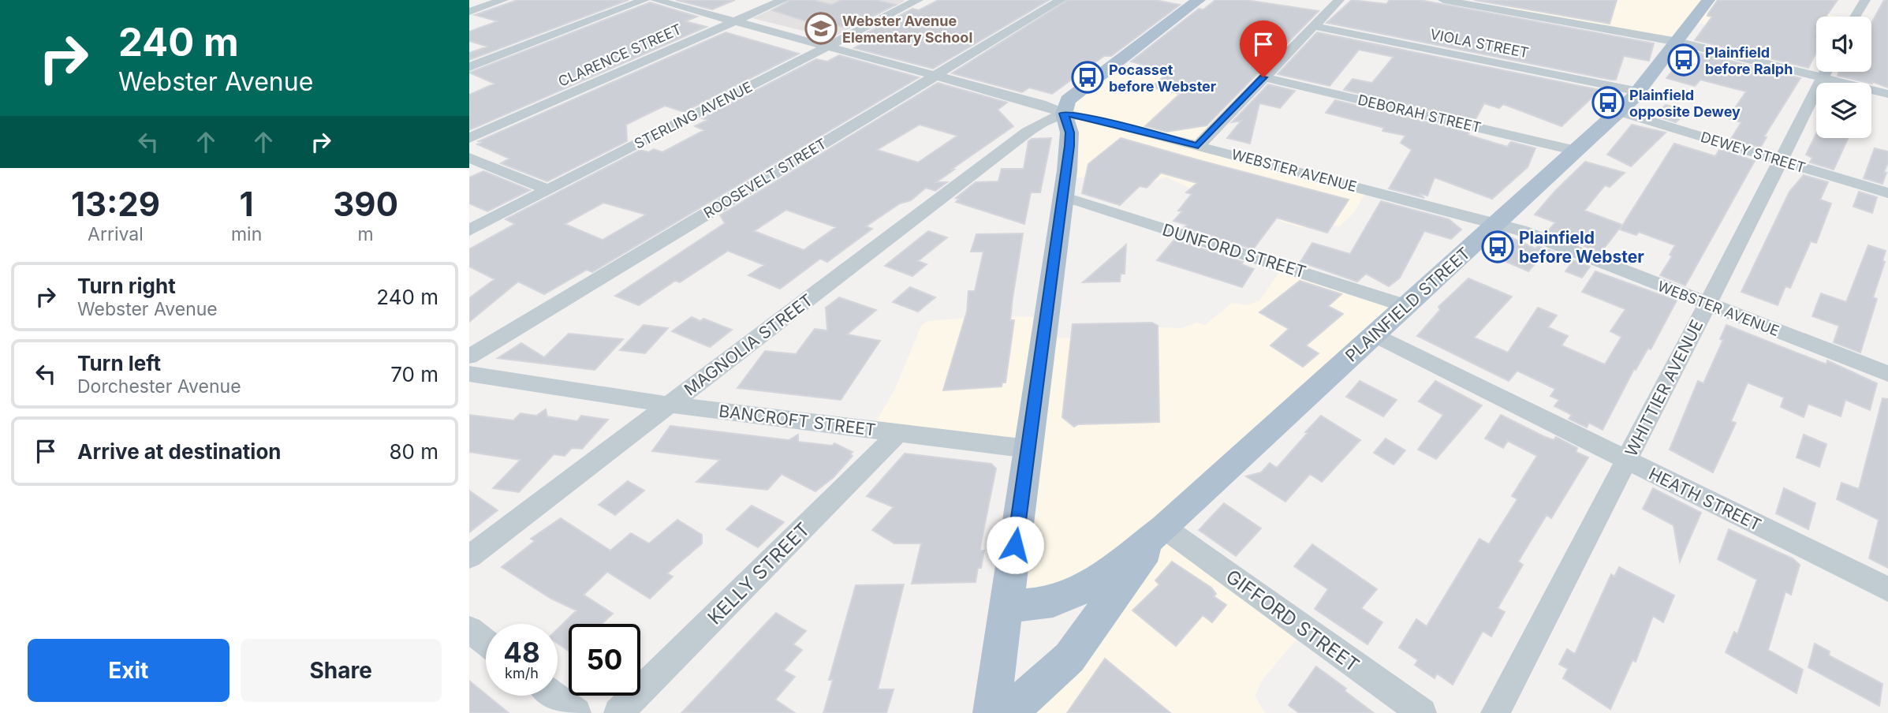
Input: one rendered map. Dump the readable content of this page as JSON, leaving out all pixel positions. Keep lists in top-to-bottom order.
{
  "streets": {
    "main road": ["PLAINFIELD STREET"],
    "street": [
      "VIOLA STREET",
      "CLARENCE STREET",
      "DEBORAH STREET",
      "STERLING AVENUE",
      "DEWEY STREET",
      "WEBSTER AVENUE",
      "ROOSEVELT STREET",
      "DUNFORD STREET",
      "MAGNOLIA STREET",
      "WHITTIER AVENUE",
      "BANCROFT STREET",
      "HEATH STREET",
      "KELLY STREET",
      "GIFFORD STREET"
    ]
  },
  "crossings": [
    ["VIOLA STREET", "PLAINFIELD STREET"],
    ["CLARENCE STREET", "WEBSTER AVENUE"],
    ["DEBORAH STREET", "PLAINFIELD STREET"],
    ["STERLING AVENUE", "WEBSTER AVENUE"],
    ["DEWEY STREET", "PLAINFIELD STREET"],
    ["DEWEY STREET", "WHITTIER AVENUE"],
    ["WEBSTER AVENUE", "ROOSEVELT STREET"],
    ["WEBSTER AVENUE", "PLAINFIELD STREET"],
    ["WEBSTER AVENUE", "MAGNOLIA STREET"],
    ["WEBSTER AVENUE", "WHITTIER AVENUE"],
    ["DUNFORD STREET", "PLAINFIELD STREET"],
    ["PLAINFIELD STREET", "HEATH STREET"],
    ["PLAINFIELD STREET", "GIFFORD STREET"],
    ["MAGNOLIA STREET", "BANCROFT STREET"],
    ["WHITTIER AVENUE", "HEATH STREET"],
    ["BANCROFT STREET", "KELLY STREET"]
  ],
  "places": {
    "school or university": ["Webster Avenue Elementary School"],
    "bus stop": [
      "Plainfield before Ralph",
      "Pocasset before Webster",
      "Plainfield opposite Dewey",
      "Plainfield before Webster"
    ]
  },
  "page": {
    "turn": ["240 m", "Webster Avenue"],
    "eta": [
      "13:29",
      "Arrival",
      "1",
      "min",
      "390",
      "m"
    ],
    "list": [
      {
        "name": "Turn right",
        "note": "Webster Avenue",
        "value": "240 m"
      },
      {
        "name": "Turn left",
        "note": "Dorchester Avenue",
        "value": "70 m"
      },
      {
        "name": "Arrive at destination",
        "value": "80 m"
      }
    ],
    "speed": "48 km/h",
    "limit": "50",
    "buttons": ["Exit", "Share"]
  }
}
